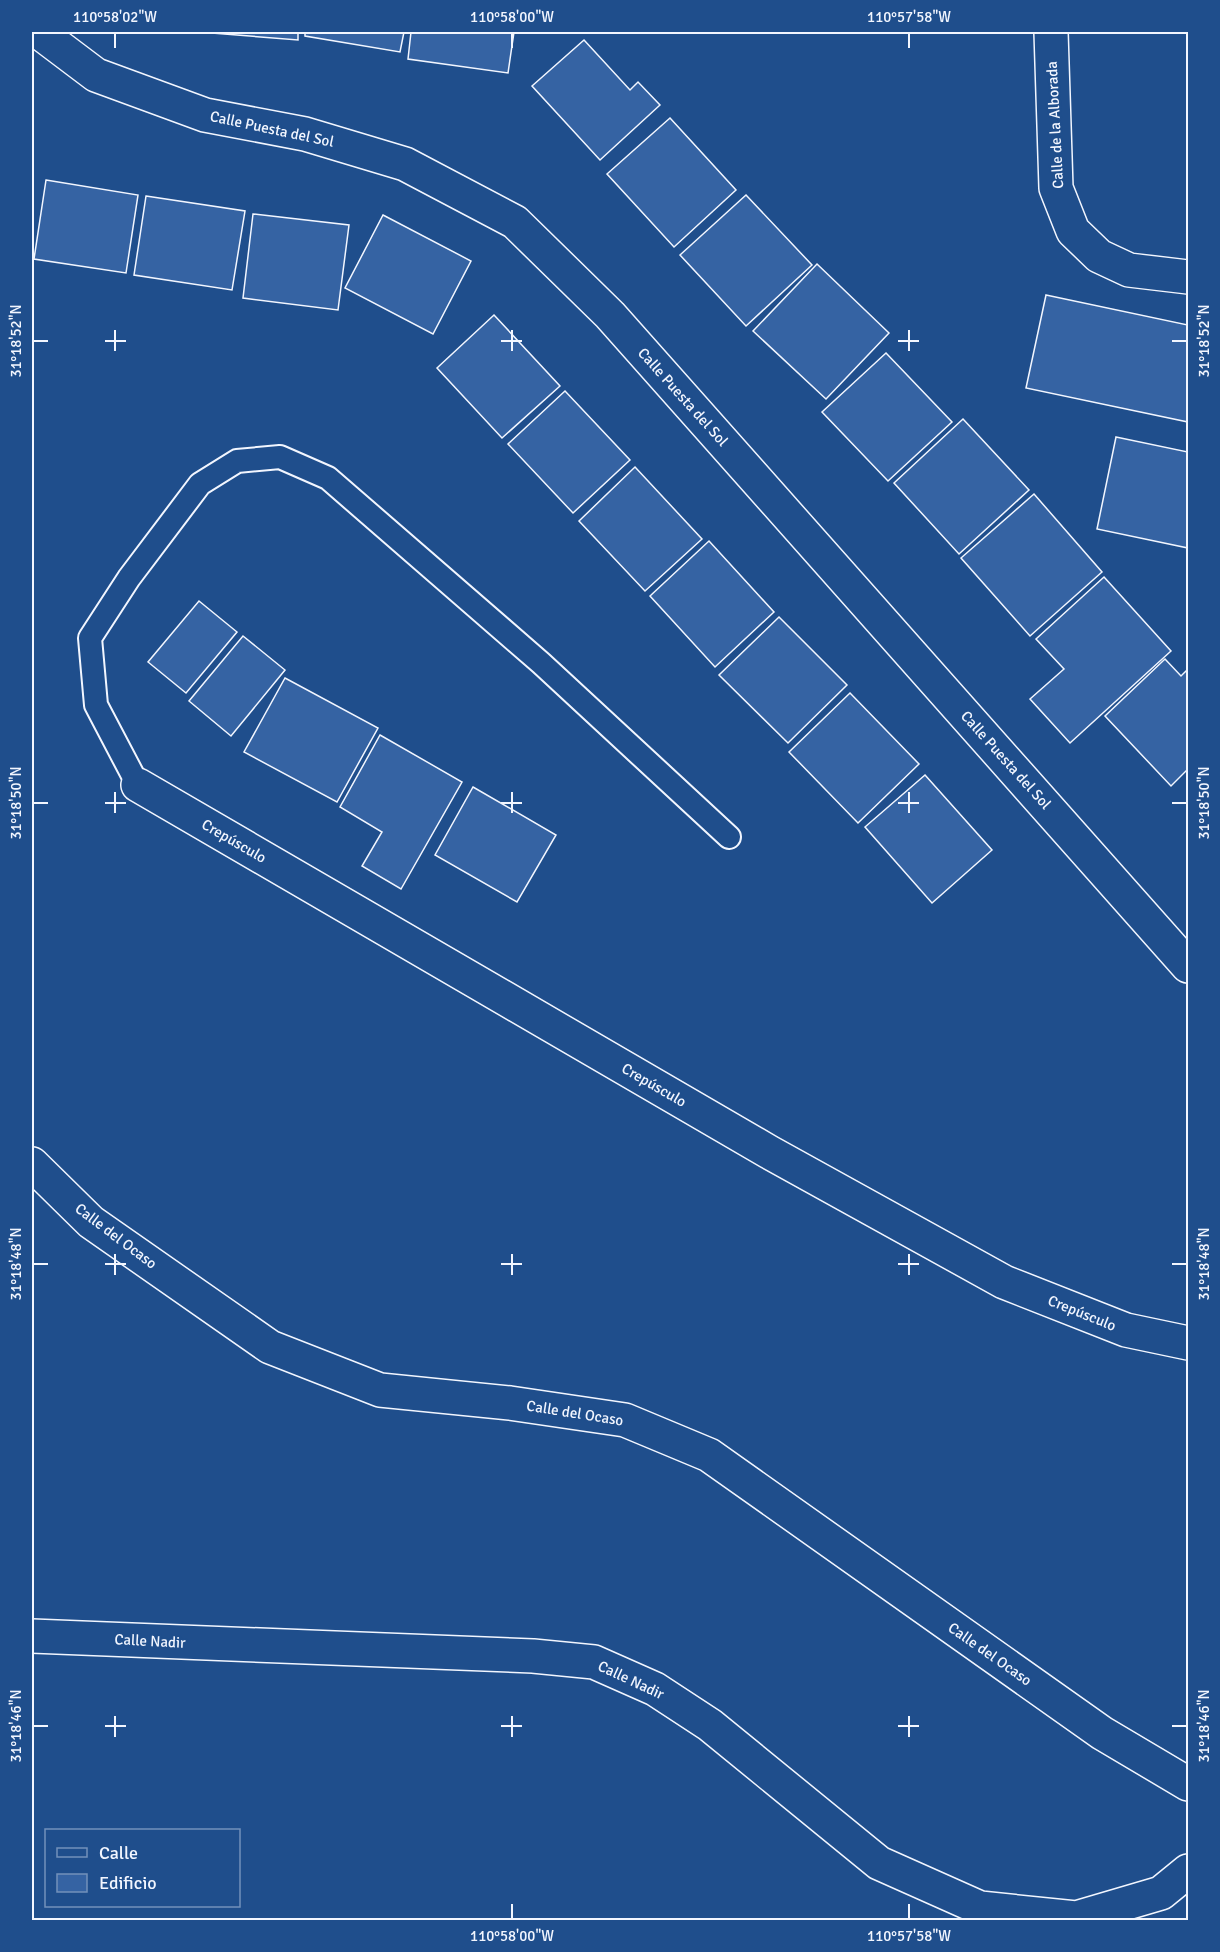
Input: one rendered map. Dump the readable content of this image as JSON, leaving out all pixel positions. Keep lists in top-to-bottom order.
{
  "streets": {
    "street": [
      "Calle de la Alborada",
      "Calle Puesta del Sol",
      "Crepúsculo",
      "Calle del Ocaso",
      "Calle Nadir"
    ]
  },
  "legend": ["Calle", "Edificio"],
  "coordinates": [
    "110°58'02\"W",
    "110°58'00\"W",
    "110°57'58\"W",
    "31°18'52\"N",
    "31°18'50\"N",
    "31°18'48\"N",
    "31°18'46\"N"
  ]
}
